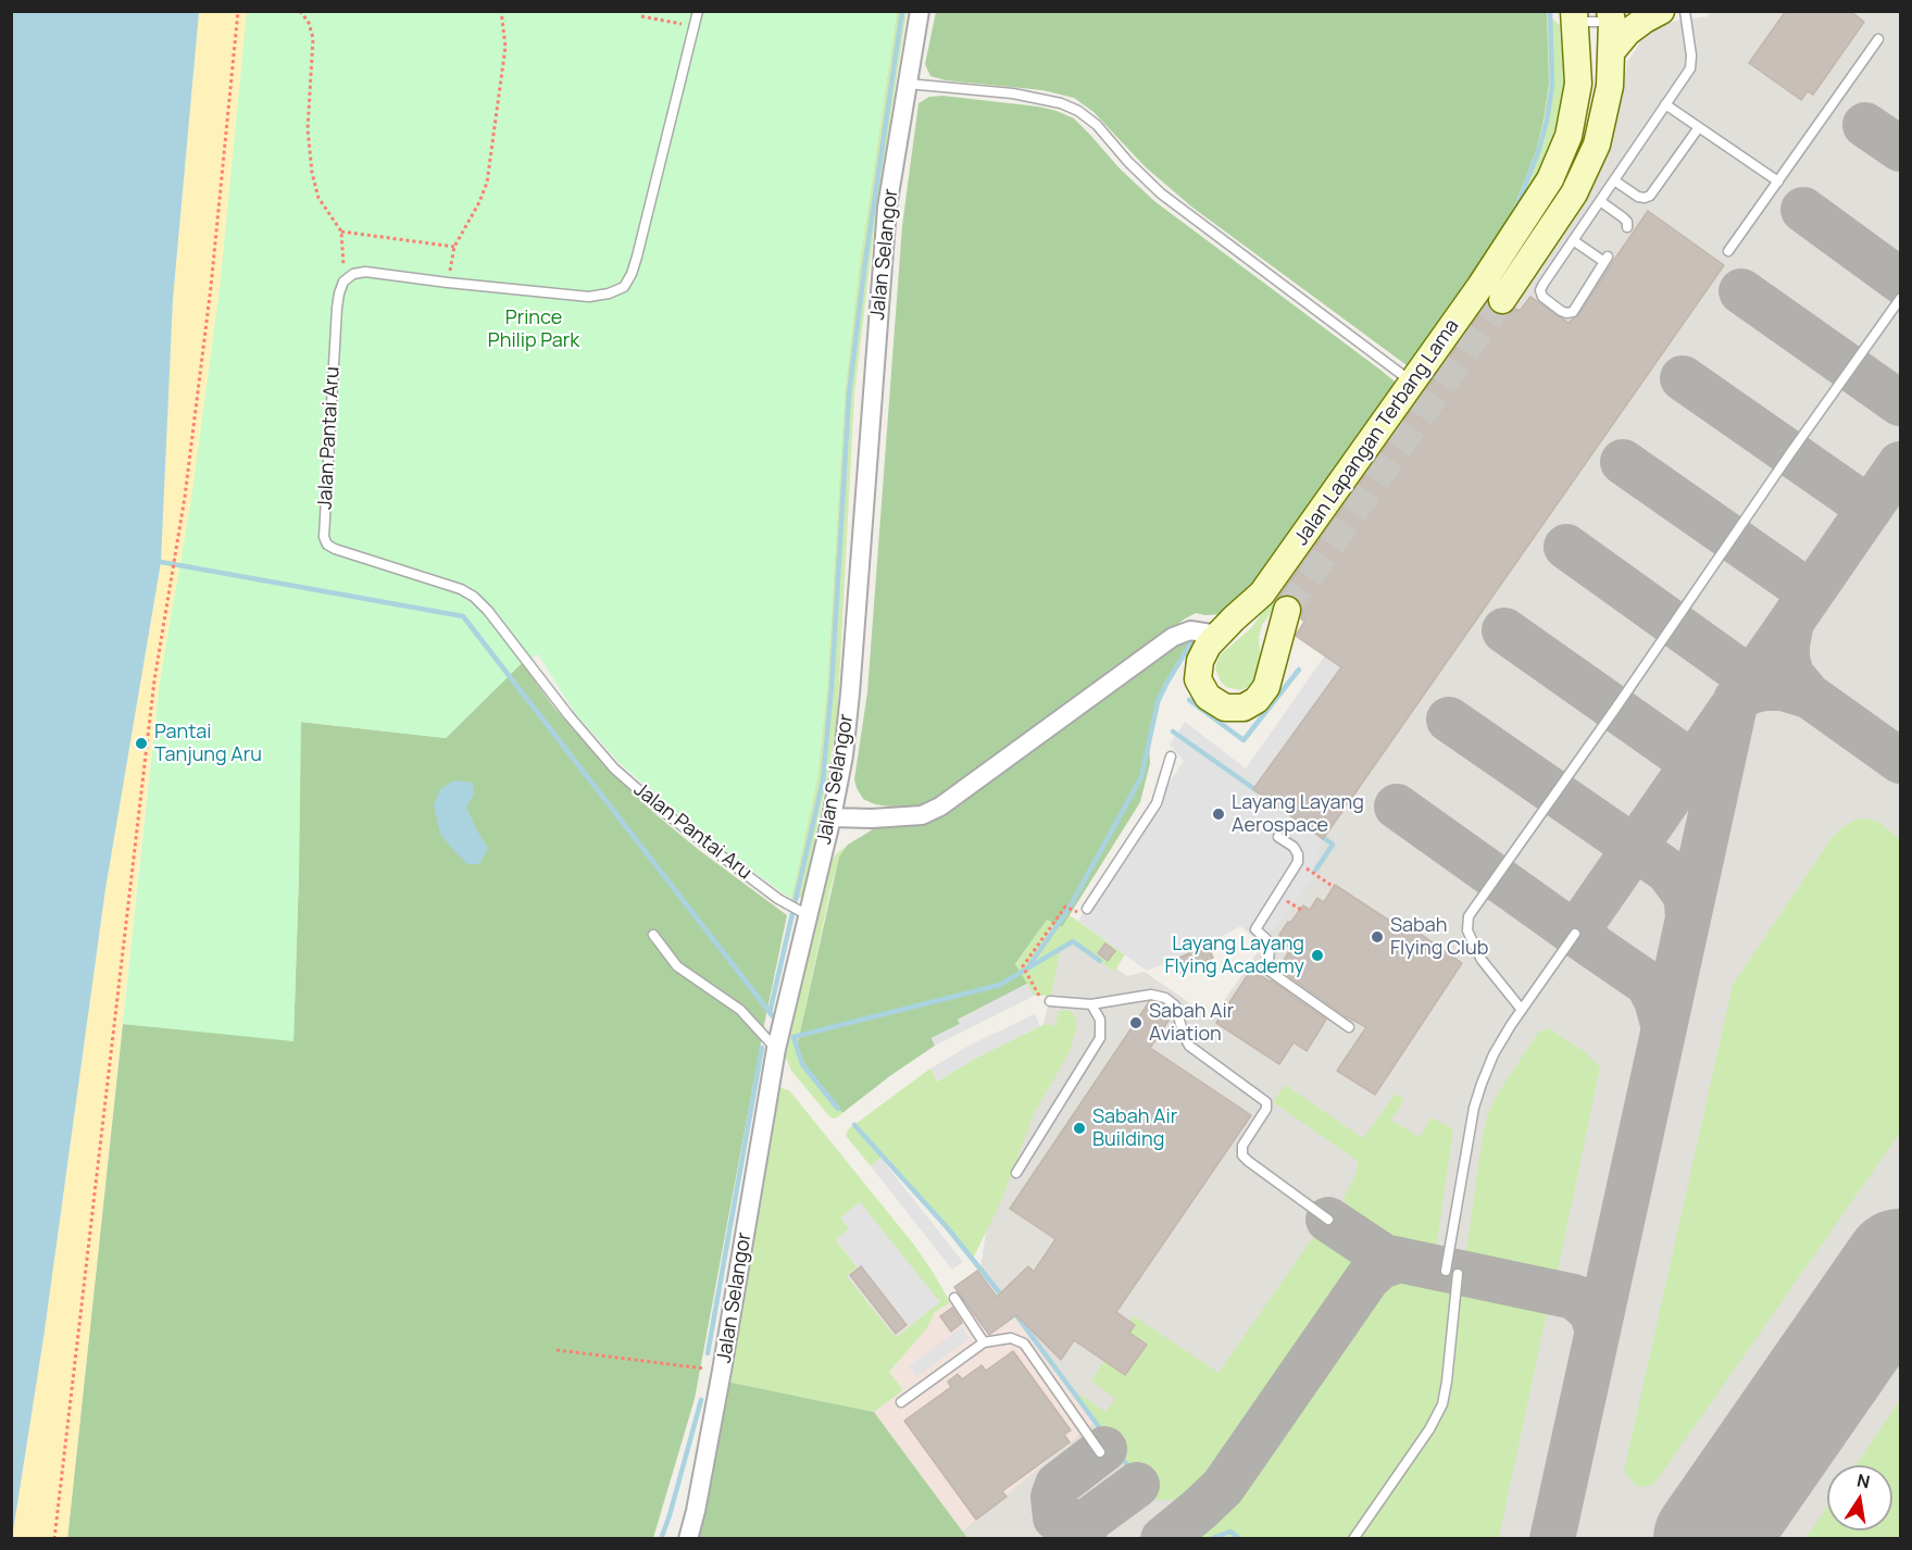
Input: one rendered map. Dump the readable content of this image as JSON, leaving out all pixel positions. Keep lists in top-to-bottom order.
{
  "streets": {
    "main road": ["Jalan Lapangan Terbang Lama"],
    "street": ["Jalan Selangor"],
    "lane": ["Jalan Pantai Aru"]
  },
  "crossings": [
    ["Jalan Selangor", "Jalan Pantai Aru"]
  ],
  "parks": ["Prince Philip Park"],
  "places": [
    "Pantai Tanjung Aru",
    "Layang Layang Aerospace",
    "Sabah Flying Club",
    "Layang Layang Flying Academy",
    "Sabah Air Aviation",
    "Sabah Air Building"
  ],
  "north": "top"
}
